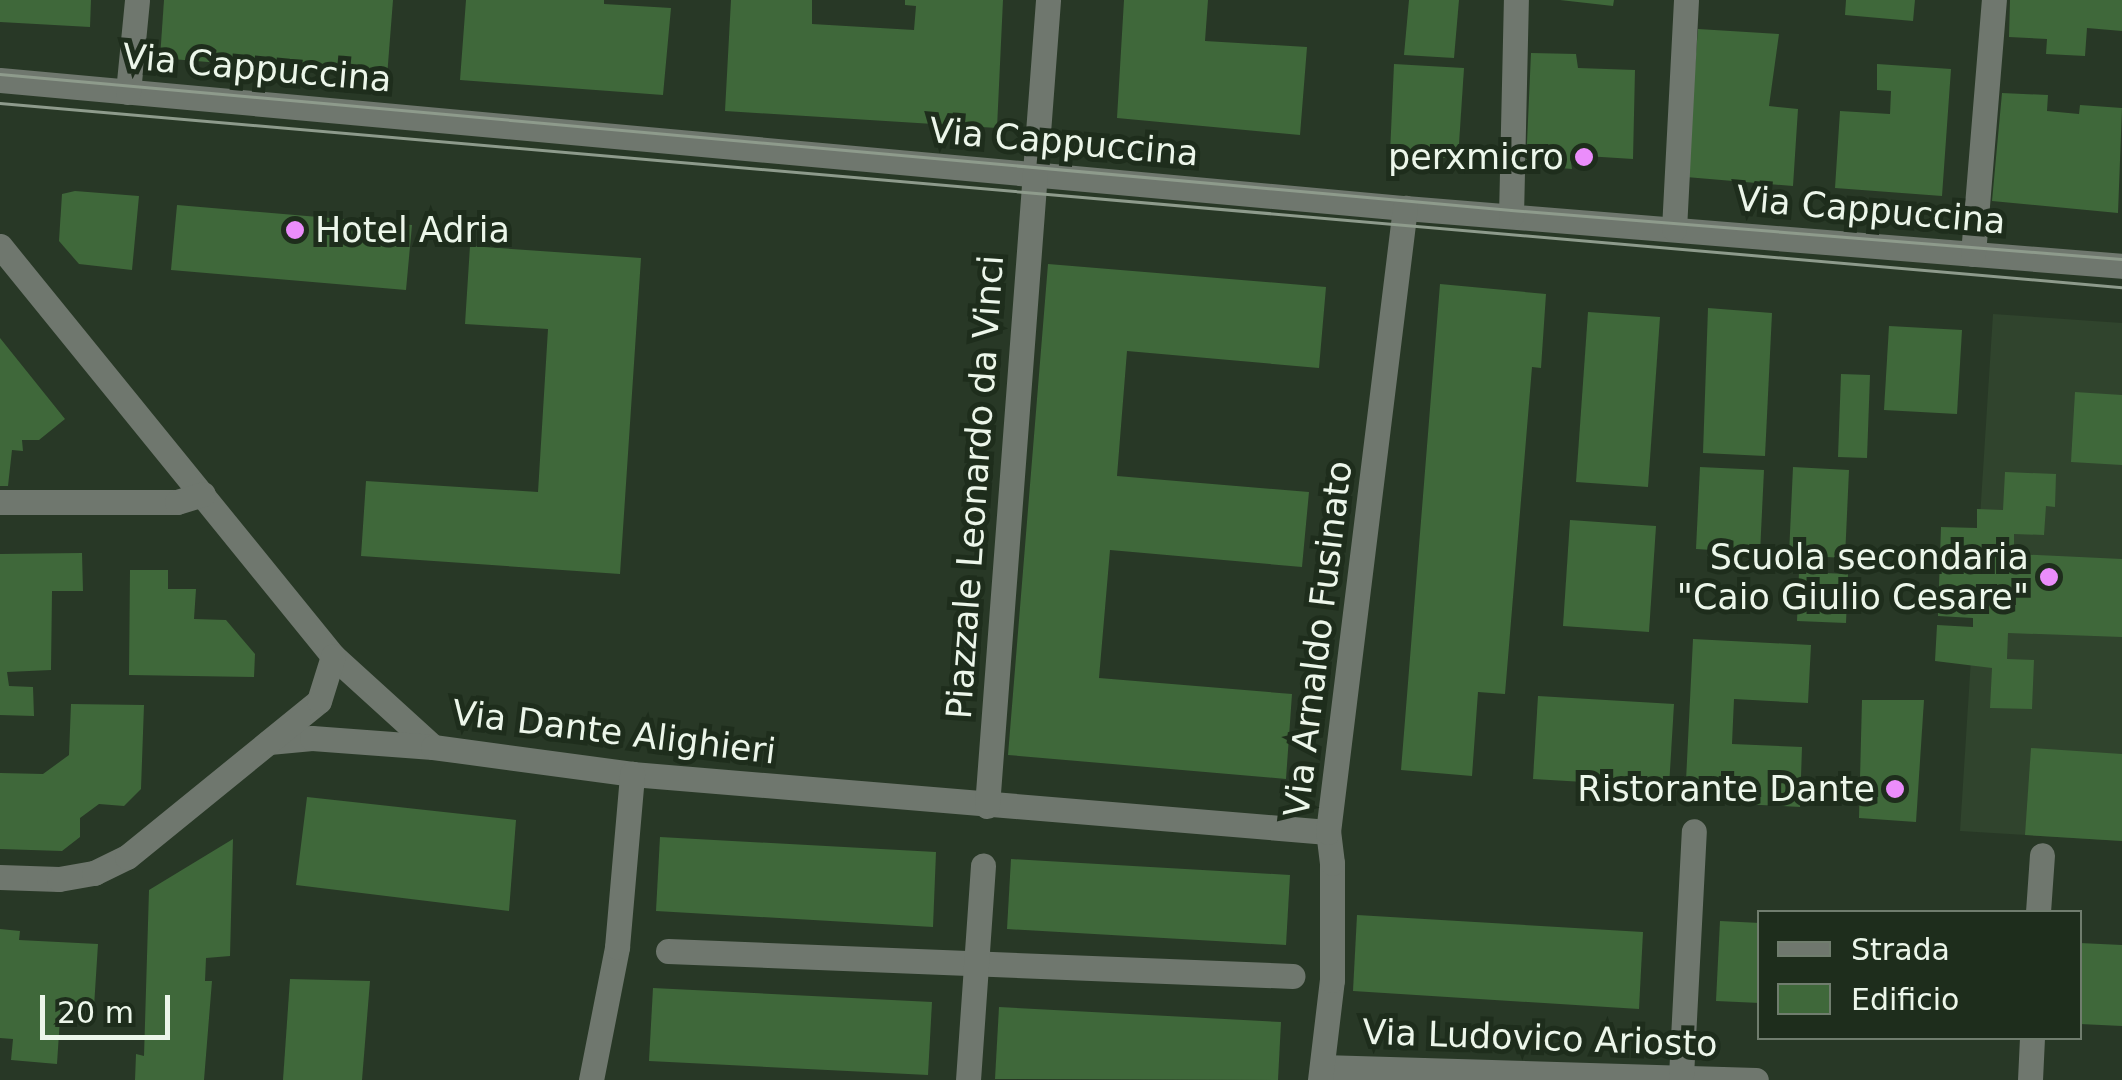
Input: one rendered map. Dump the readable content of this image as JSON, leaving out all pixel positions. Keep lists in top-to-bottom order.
{
  "streets": {
    "street": [
      "Via Cappuccina",
      "Piazzale Leonardo da Vinci",
      "Via Arnaldo Fusinato",
      "Via Dante Alighieri",
      "Via Ludovico Ariosto"
    ]
  },
  "crossings": [
    ["Via Cappuccina", "Piazzale Leonardo da Vinci"],
    ["Via Cappuccina", "Via Arnaldo Fusinato"],
    ["Piazzale Leonardo da Vinci", "Via Dante Alighieri"],
    ["Via Arnaldo Fusinato", "Via Dante Alighieri"],
    ["Via Arnaldo Fusinato", "Via Ludovico Ariosto"]
  ],
  "places": [
    "perxmicro",
    "Hotel Adria",
    "Scuola secondaria \"Caio Giulio Cesare\"",
    "Ristorante Dante"
  ],
  "legend": ["Strada", "Edificio"],
  "scale_bar": "20 m"
}
